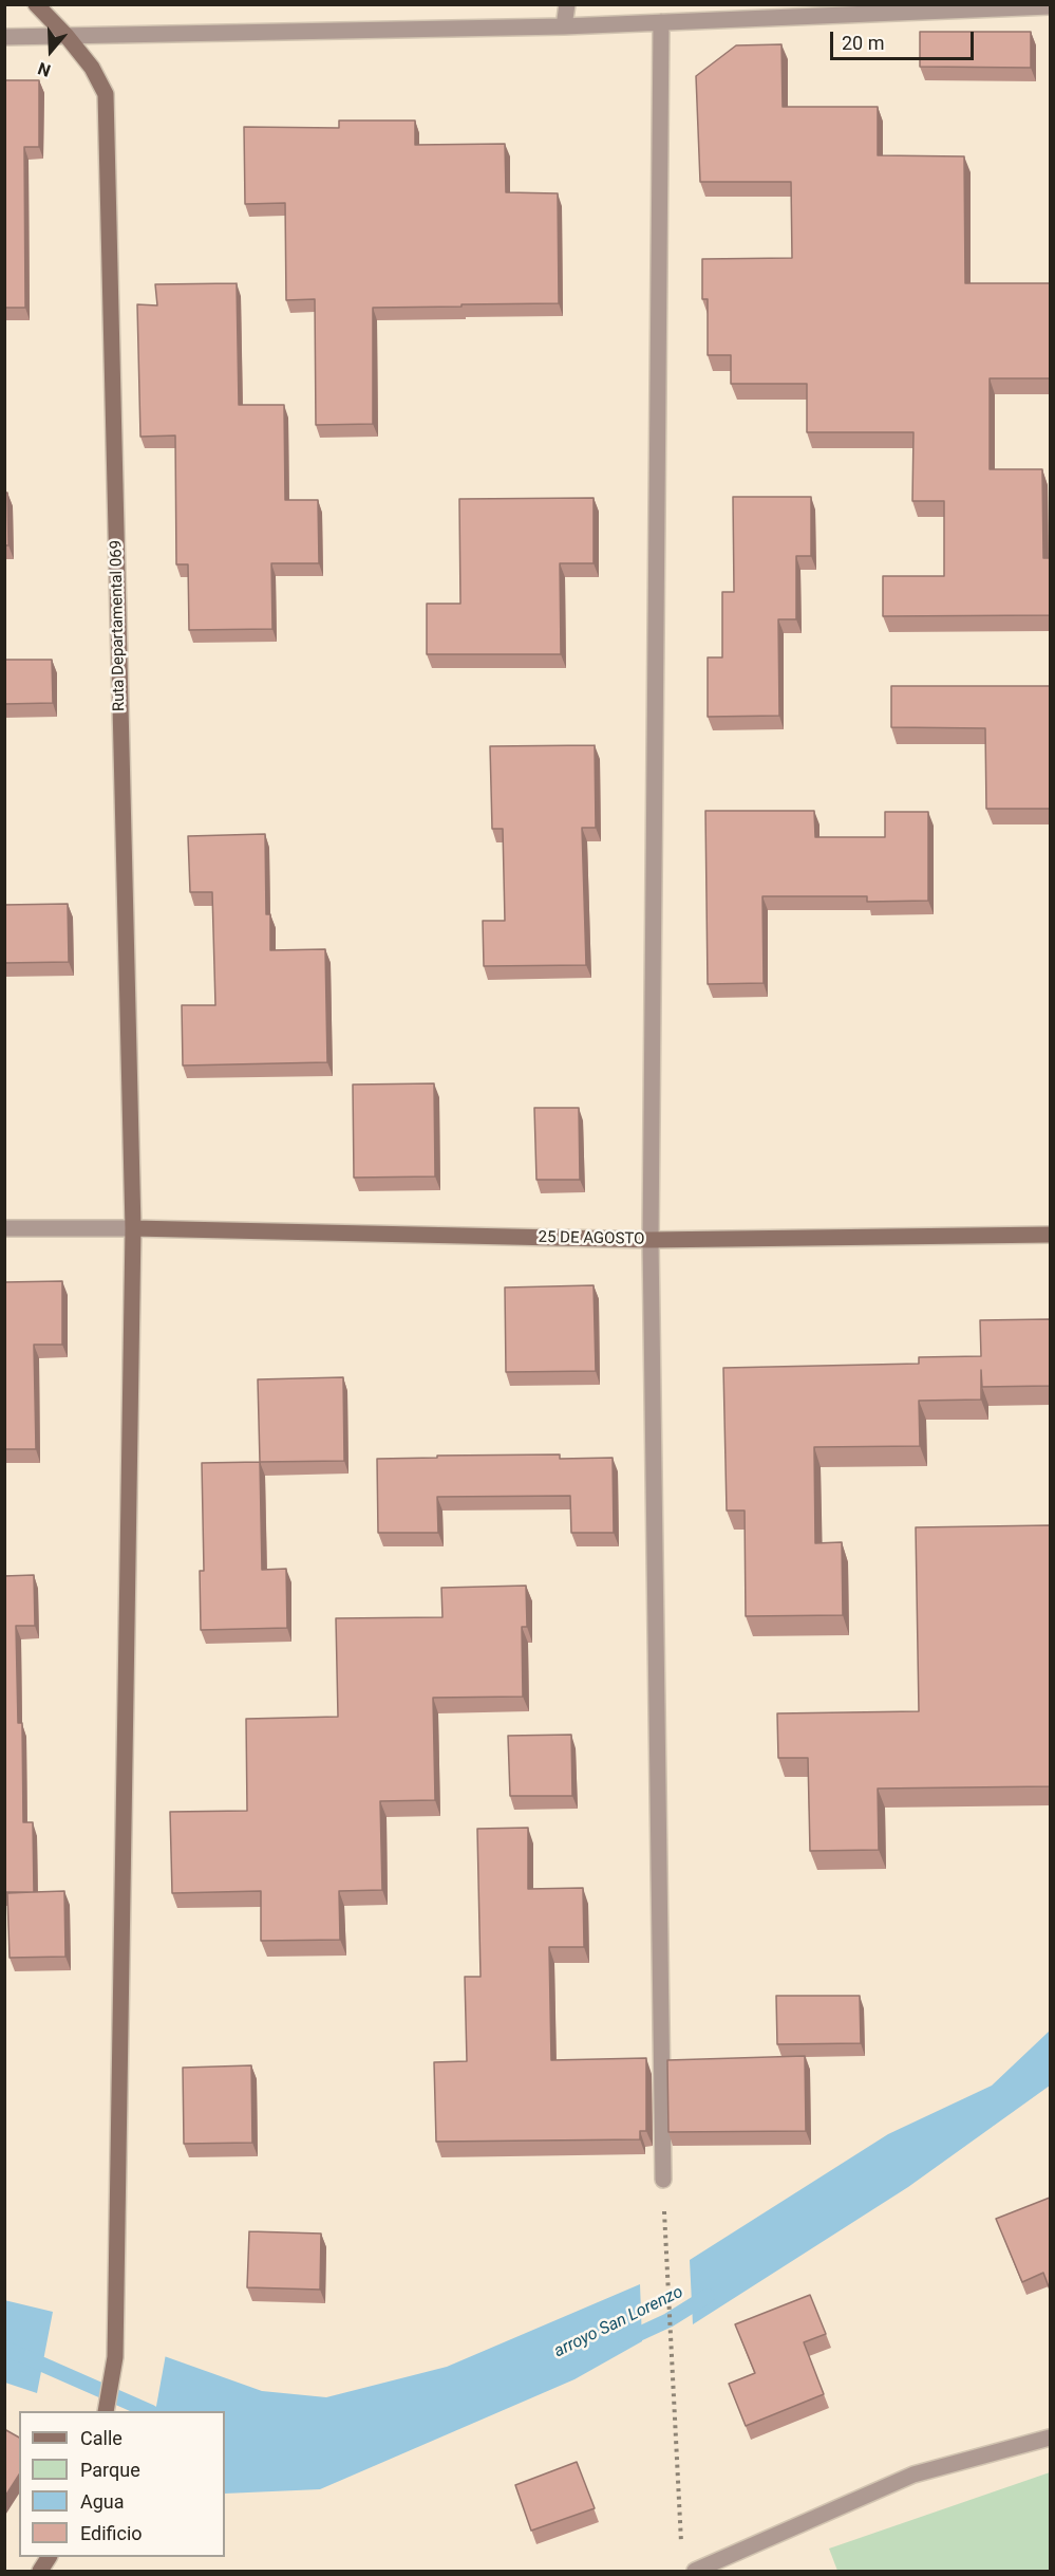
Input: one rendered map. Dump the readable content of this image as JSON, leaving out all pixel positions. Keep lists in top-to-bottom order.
{
  "streets": {
    "main road": ["Ruta Departamental 069", "25 DE AGOSTO"]
  },
  "crossings": [
    ["Ruta Departamental 069", "25 DE AGOSTO"]
  ],
  "water": ["arroyo San Lorenzo"],
  "legend": [
    "Calle",
    "Parque",
    "Agua",
    "Edificio"
  ],
  "scale_bar": "20 m",
  "north": "bottom"
}
